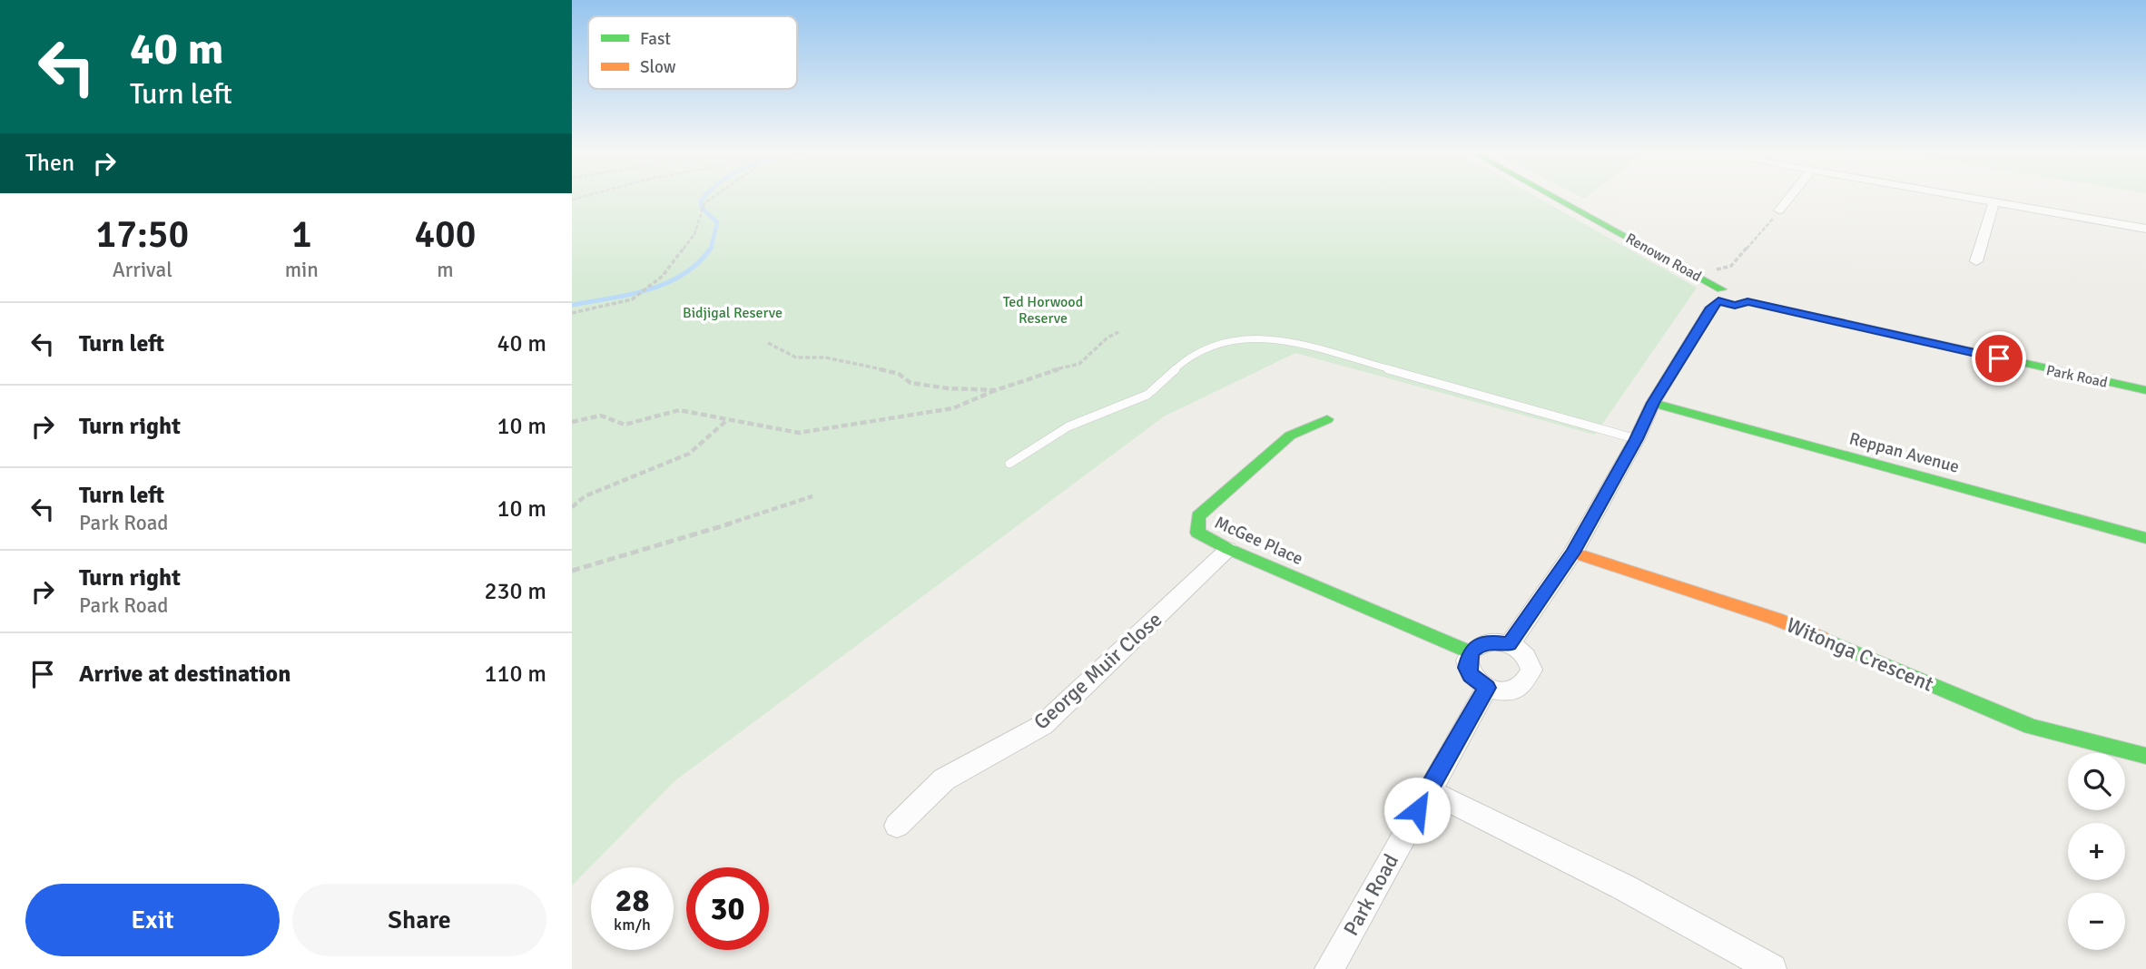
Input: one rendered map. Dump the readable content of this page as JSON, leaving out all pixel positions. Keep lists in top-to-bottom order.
{
  "streets": {
    "street": [
      "Renown Road",
      "Park Road",
      "Reppan Avenue",
      "McGee Place",
      "Witonga Crescent",
      "George Muir Close"
    ]
  },
  "crossings": [
    ["Renown Road", "Park Road"],
    ["Park Road", "McGee Place"],
    ["McGee Place", "George Muir Close"]
  ],
  "parks": ["Ted Horwood Reserve", "Bidjigal Reserve"],
  "legend": ["Fast", "Slow"],
  "page": {
    "turn": ["40 m", "Turn left"],
    "then": "Then",
    "eta": [
      "17:50",
      "Arrival",
      "1",
      "min",
      "400",
      "m"
    ],
    "list": [
      {
        "name": "Turn left",
        "value": "40 m"
      },
      {
        "name": "Turn right",
        "value": "10 m"
      },
      {
        "name": "Turn left",
        "note": "Park Road",
        "value": "10 m"
      },
      {
        "name": "Turn right",
        "note": "Park Road",
        "value": "230 m"
      },
      {
        "name": "Arrive at destination",
        "value": "110 m"
      }
    ],
    "map_buttons": ["+", "−"],
    "speed": "28 km/h",
    "limit": "30",
    "buttons": ["Exit", "Share"]
  }
}
